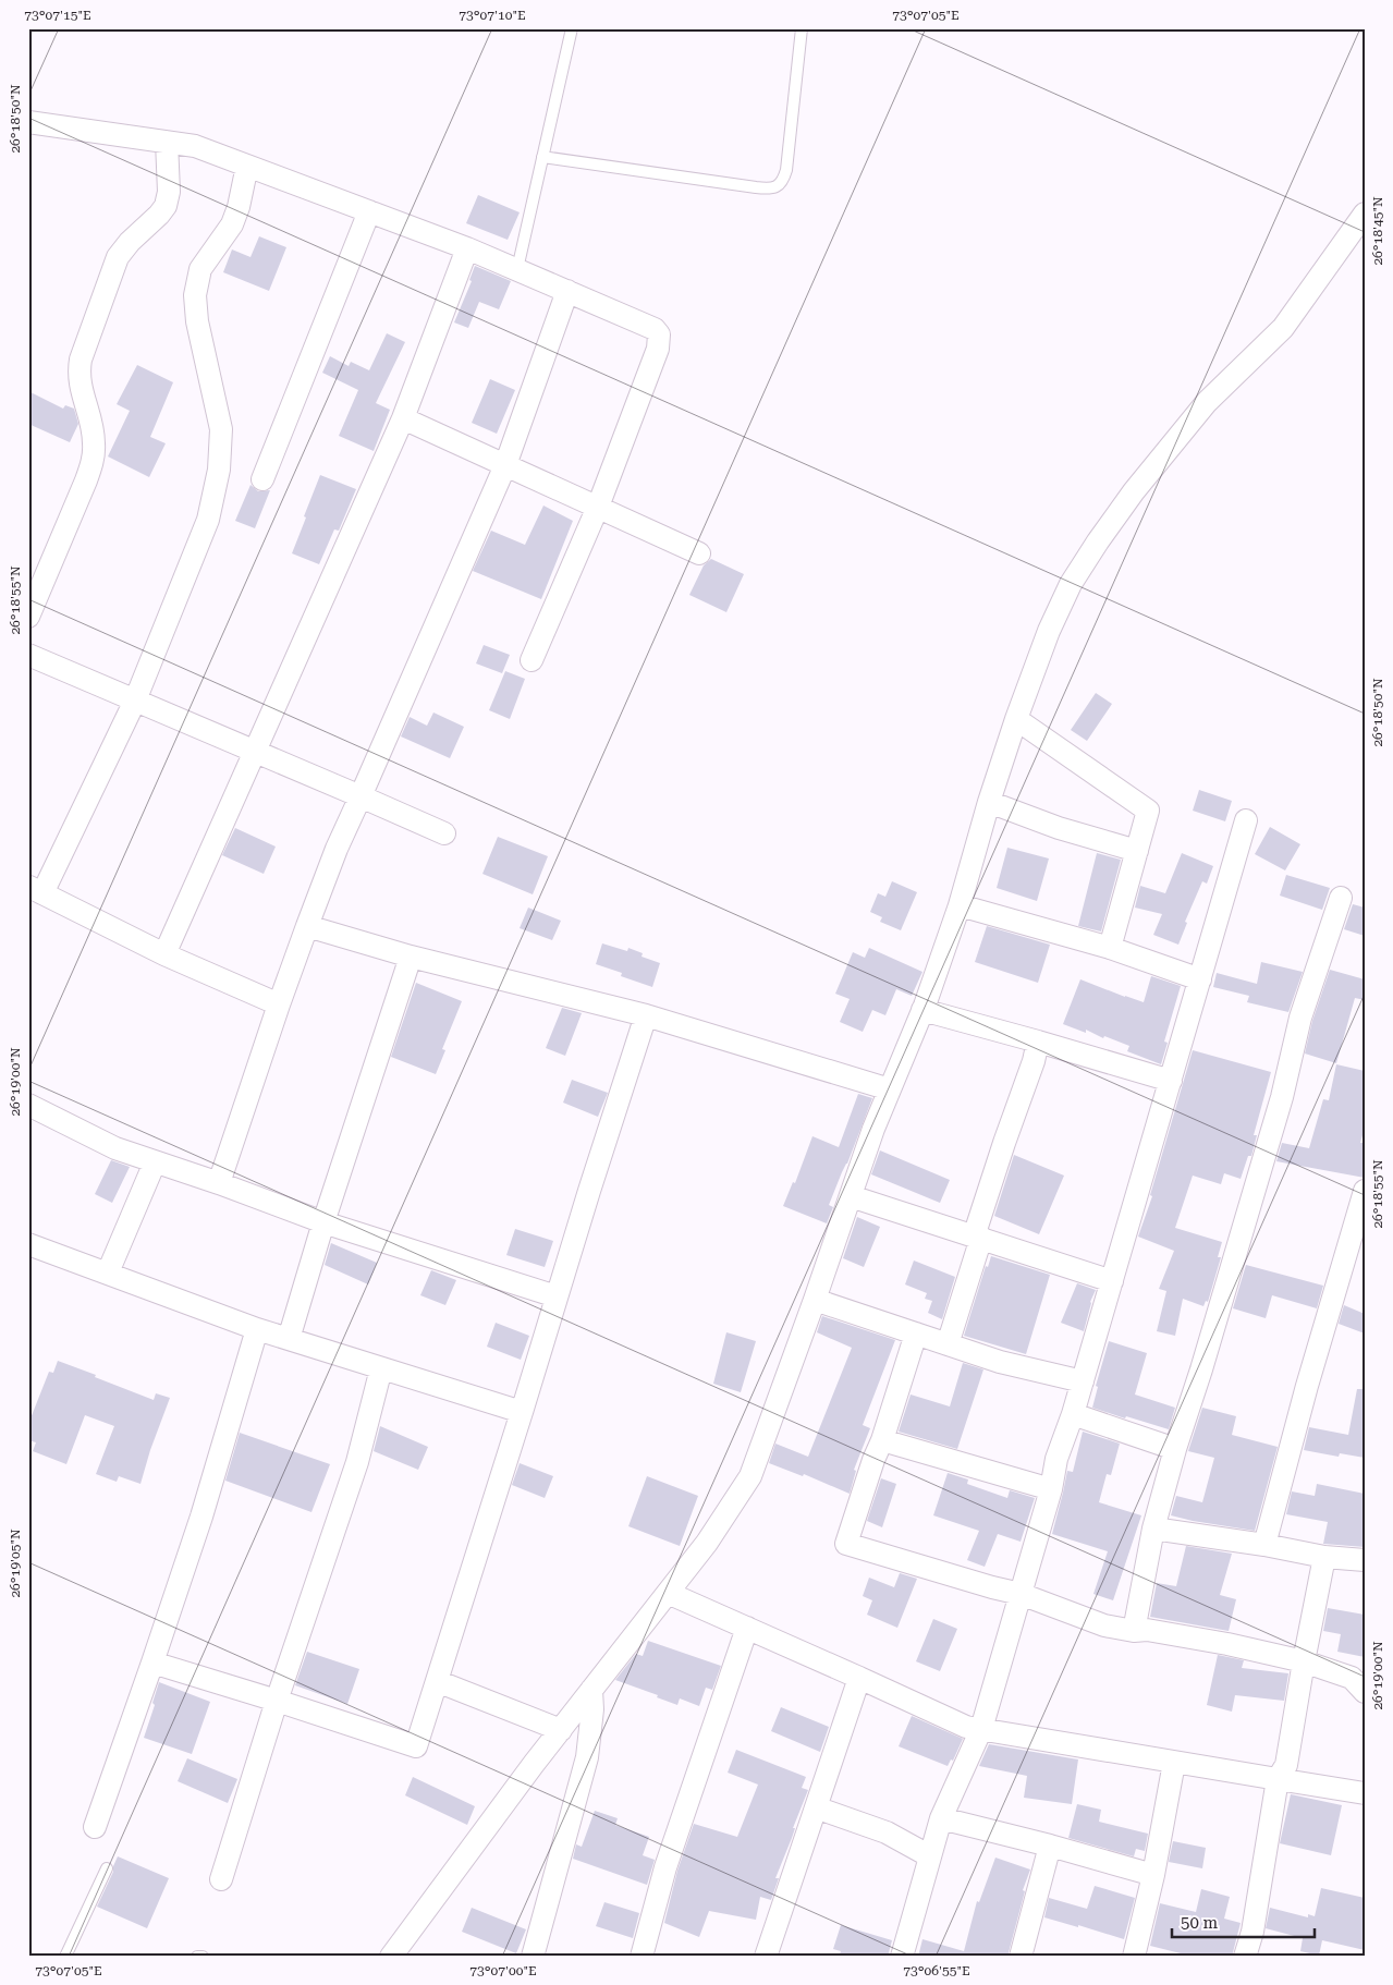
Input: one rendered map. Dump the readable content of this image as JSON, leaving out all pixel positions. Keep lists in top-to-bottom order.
{
  "scale_bar": "50 m",
  "coordinates": [
    "73°07'15\"E",
    "73°07'10\"E",
    "73°07'05\"E",
    "26°18'50\"N",
    "26°18'45\"N",
    "26°18'55\"N",
    "26°19'00\"N",
    "26°19'05\"N",
    "73°07'00\"E",
    "73°06'55\"E"
  ]
}
